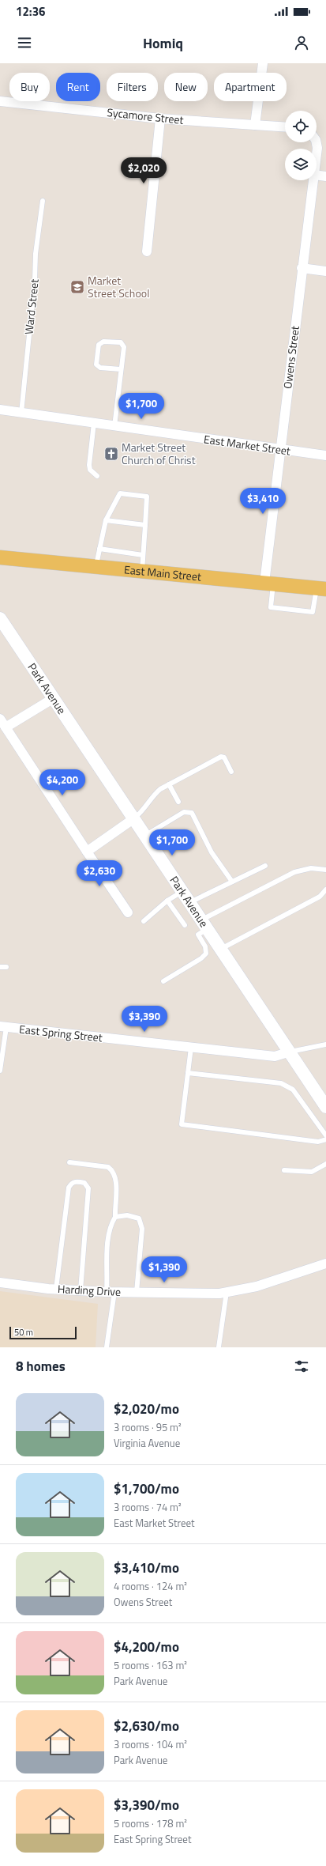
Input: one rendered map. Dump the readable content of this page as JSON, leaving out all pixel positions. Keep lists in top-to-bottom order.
{
  "streets": {
    "main road": ["East Main Street"],
    "street": [
      "Sycamore Street",
      "Owens Street",
      "East Market Street",
      "Park Avenue",
      "East Spring Street",
      "Harding Drive"
    ],
    "lane": ["Ward Street"]
  },
  "crossings": [
    ["Ward Street", "East Market Street"],
    ["Owens Street", "East Market Street"],
    ["Owens Street", "East Main Street"],
    ["Park Avenue", "East Spring Street"]
  ],
  "places": {
    "school or university": ["Market Street School"],
    "church": ["Market Street Church of Christ"]
  },
  "scale_bar": "50 m",
  "page": {
    "status": "12:36",
    "header": "Homiq",
    "chip": [
      "Buy",
      "Rent",
      "Filters",
      "New",
      "Apartment"
    ],
    "price": [
      "$2,020",
      "$1,700",
      "$3,410",
      "$4,200",
      "$1,700",
      "$2,630",
      "$3,390",
      "$1,390"
    ],
    "scale": "50 m",
    "heading": "8 homes",
    "list": [
      {
        "name": "$2,020/mo",
        "note": "3 rooms · 95 m² · Virginia Avenue"
      },
      {
        "name": "$1,700/mo",
        "note": "3 rooms · 74 m² · East Market Street"
      },
      {
        "name": "$3,410/mo",
        "note": "4 rooms · 124 m² · Owens Street"
      },
      {
        "name": "$4,200/mo",
        "note": "5 rooms · 163 m² · Park Avenue"
      },
      {
        "name": "$2,630/mo",
        "note": "3 rooms · 104 m² · Park Avenue"
      },
      {
        "name": "$3,390/mo",
        "note": "5 rooms · 178 m² · East Spring Street"
      }
    ]
  }
}
